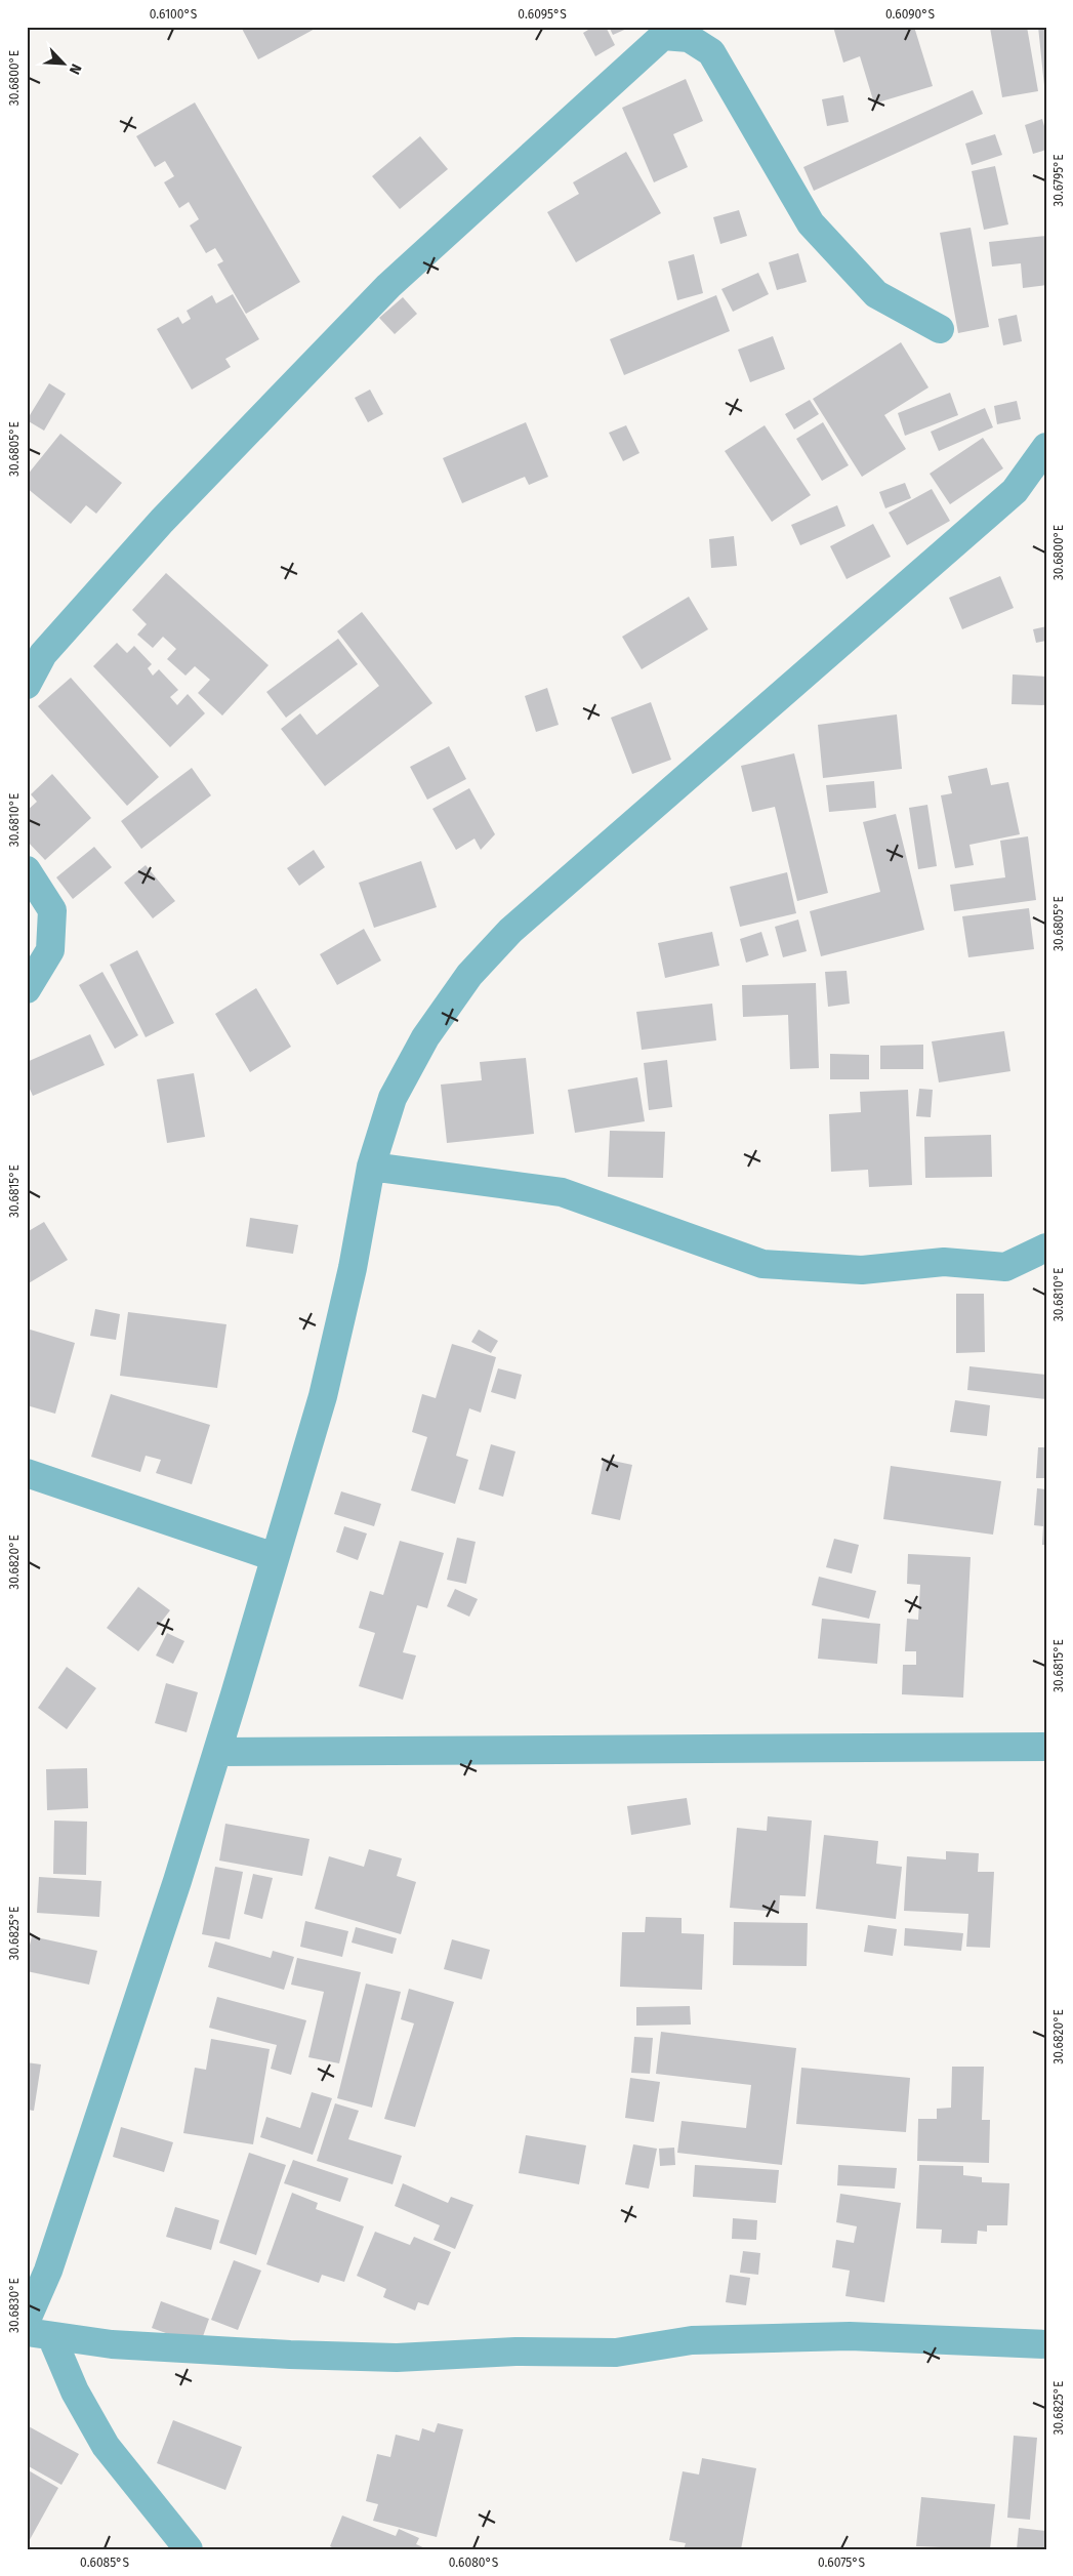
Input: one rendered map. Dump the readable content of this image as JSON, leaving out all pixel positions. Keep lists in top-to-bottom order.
{
  "north": "bottom right",
  "coordinates": [
    "0.6100°S",
    "0.6095°S",
    "0.6090°S",
    "30.6800°E",
    "30.6795°E",
    "30.6805°E",
    "30.6810°E",
    "30.6815°E",
    "30.6820°E",
    "30.6825°E",
    "30.6830°E",
    "0.6085°S",
    "0.6080°S",
    "0.6075°S"
  ]
}
